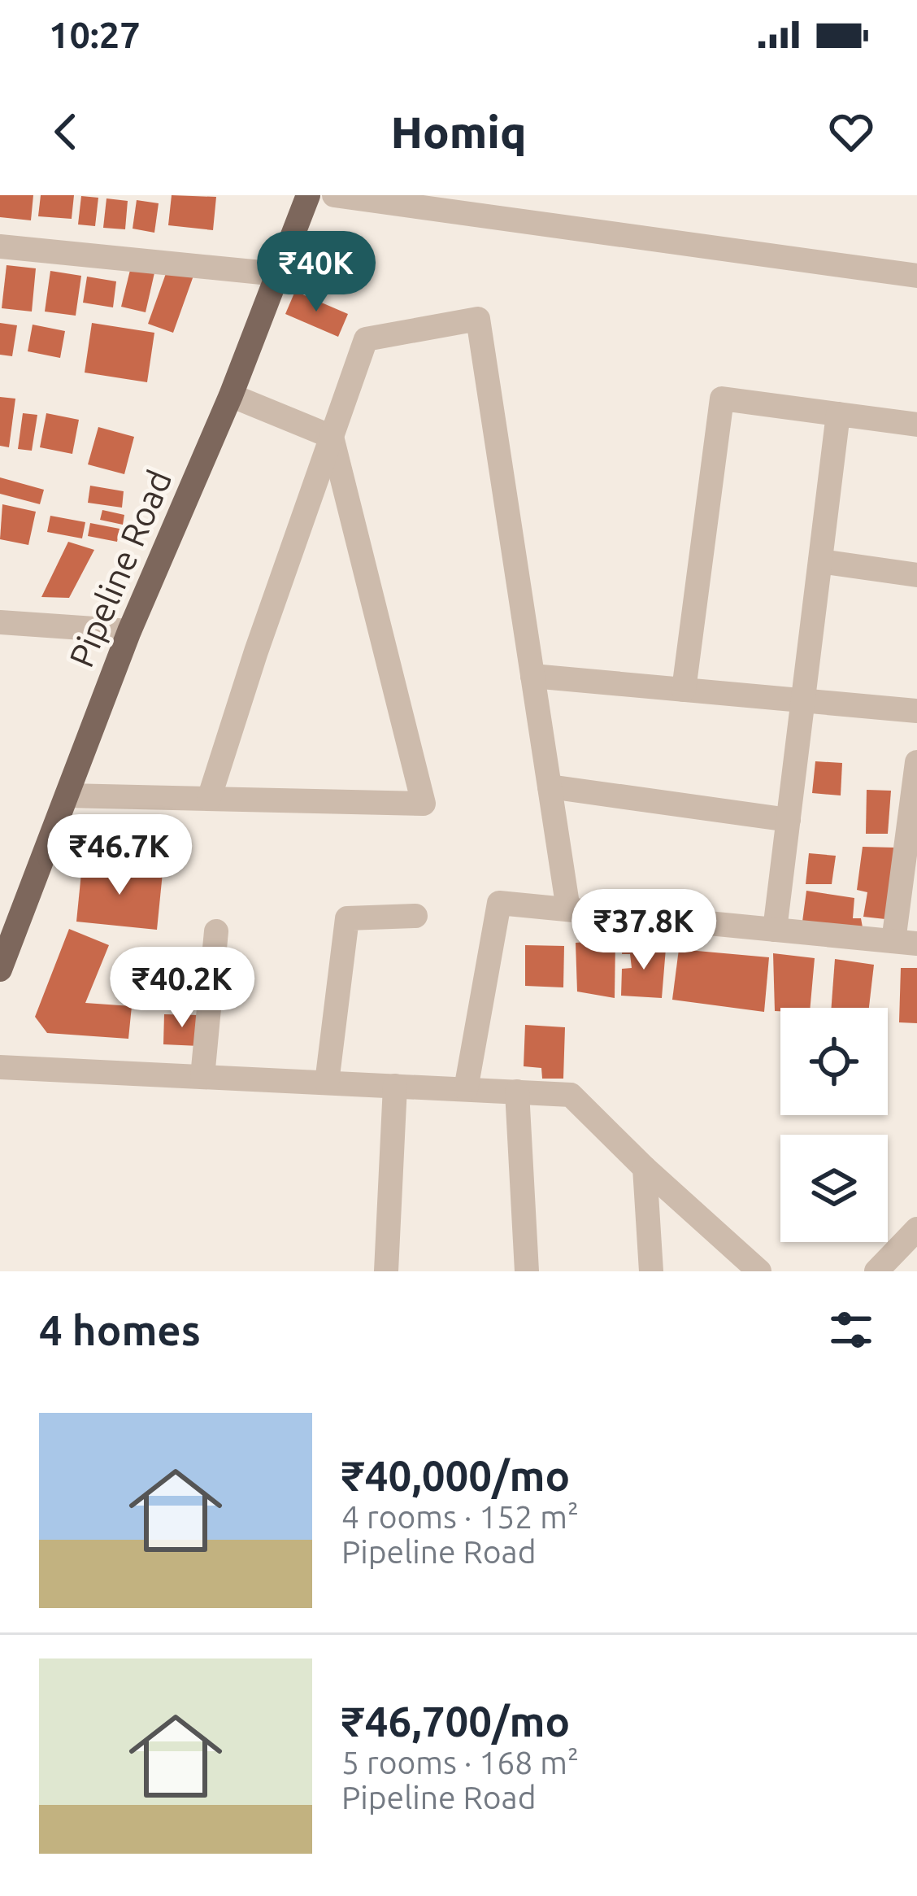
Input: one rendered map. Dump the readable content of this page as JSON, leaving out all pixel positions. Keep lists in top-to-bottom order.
{
  "streets": {
    "main road": ["Pipeline Road"]
  },
  "page": {
    "status": "10:27",
    "header": "Homiq",
    "price": [
      "₹40K",
      "₹46.7K",
      "₹37.8K",
      "₹40.2K"
    ],
    "heading": "4 homes",
    "list": [
      {
        "name": "₹40,000/mo",
        "note": "4 rooms · 152 m² · Pipeline Road"
      },
      {
        "name": "₹46,700/mo",
        "note": "5 rooms · 168 m² · Pipeline Road"
      }
    ]
  }
}
